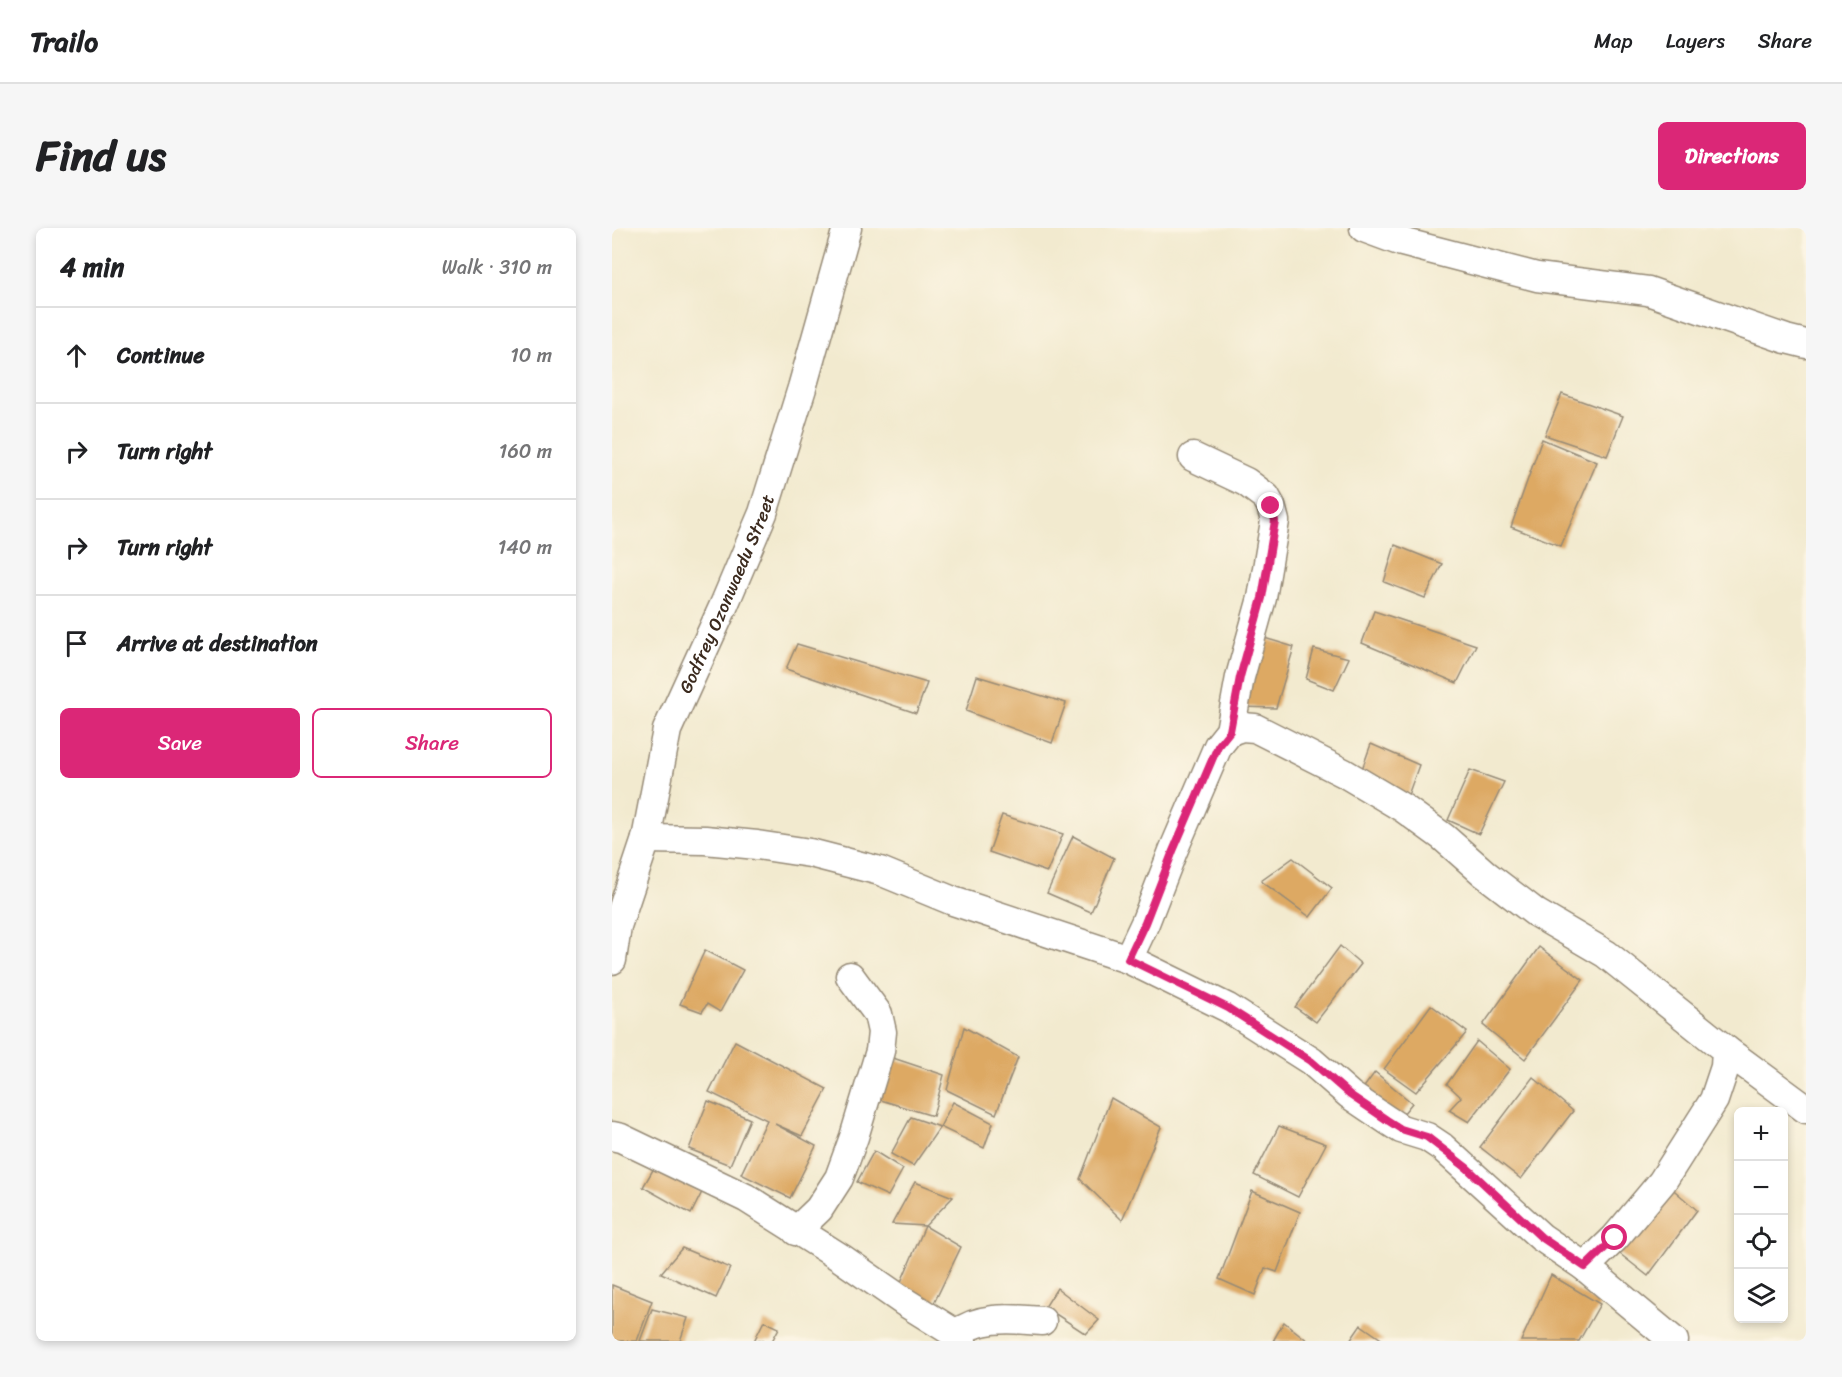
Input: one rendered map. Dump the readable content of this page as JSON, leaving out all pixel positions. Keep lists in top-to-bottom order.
{
  "streets": {
    "street": ["Godfrey Ozonwaedu Street"]
  },
  "page": {
    "header": "Trailo",
    "nav": ["Map", "Layers", "Share"],
    "title": "Find us",
    "buttons": [
      "Directions",
      ["Save", "Share"]
    ],
    "heading": ["4 min", "Walk · 310 m"],
    "list": [
      ["Continue", "10 m"],
      ["Turn right", "160 m"],
      ["Turn right", "140 m"],
      "Arrive at destination"
    ],
    "map_buttons": ["+", "−"]
  }
}
